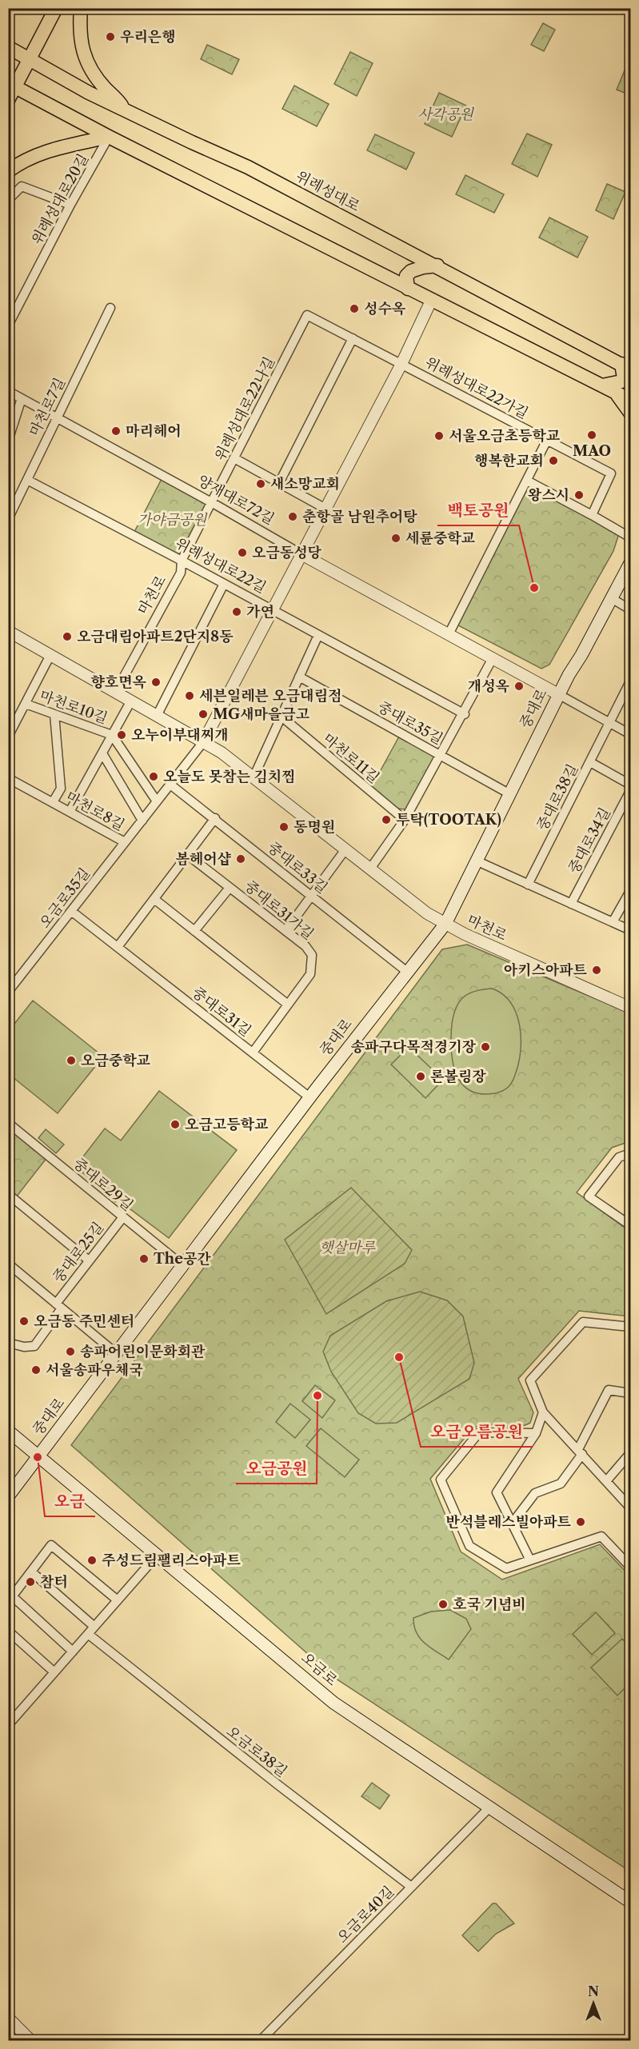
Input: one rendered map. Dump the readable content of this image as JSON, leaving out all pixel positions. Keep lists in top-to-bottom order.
{
  "streets": {
    "main road": ["위례성대로", "중대로", "오금로"],
    "street": [
      "위례성대로20길",
      "위례성대로22가길",
      "마천로7길",
      "위례성대로22나길",
      "양재대로72길",
      "위례성대로22길",
      "마천로",
      "마천로10길",
      "중대로35길",
      "마천로11길",
      "중대로38길",
      "마천로8길",
      "중대로34길",
      "중대로33길",
      "오금로35길",
      "중대로31가길",
      "중대로31길",
      "중대로29길",
      "중대로25길",
      "오금로38길",
      "오금로40길"
    ]
  },
  "crossings": [
    ["위례성대로22가길", "위례성대로22나길"],
    ["위례성대로22가길", "위례성대로22길"],
    ["마천로7길", "양재대로72길"],
    ["마천로7길", "위례성대로22길"],
    ["위례성대로22나길", "양재대로72길"],
    ["위례성대로22나길", "위례성대로22길"],
    ["위례성대로22나길", "마천로"],
    ["양재대로72길", "위례성대로22길"],
    ["양재대로72길", "중대로"],
    ["위례성대로22길", "마천로"],
    ["위례성대로22길", "오금로35길"],
    ["마천로", "마천로10길"],
    ["마천로", "중대로"],
    ["마천로", "오금로35길"],
    ["마천로10길", "마천로8길"],
    ["중대로", "중대로35길"],
    ["중대로", "중대로33길"],
    ["중대로", "중대로31길"],
    ["중대로", "중대로29길"],
    ["중대로", "중대로25길"],
    ["중대로", "오금로"],
    ["마천로8길", "오금로35길"],
    ["중대로33길", "오금로35길"],
    ["오금로35길", "중대로31길"],
    ["중대로31가길", "중대로31길"],
    ["중대로29길", "중대로25길"],
    ["오금로", "오금로40길"],
    ["오금로38길", "오금로40길"]
  ],
  "parks": ["사각공원", "가야금공원", "햇살마루"],
  "places": [
    "우리은행",
    "성수옥",
    "마리헤어",
    "MAO",
    "서울오금초등학교",
    "행복한교회",
    "새소망교회",
    "왕스시",
    "춘항골 남원추어탕",
    "세륜중학교",
    "오금동성당",
    "백토공원",
    "가연",
    "오금대림아파트2단지8동",
    "향호면옥",
    "개성옥",
    "세븐일레븐 오금대림점",
    "MG새마을금고",
    "오누이부대찌개",
    "오늘도 못참는 김치찜",
    "투탁(TOOTAK)",
    "동명원",
    "봄헤어샵",
    "아키스아파트",
    "송파구다목적경기장",
    "오금중학교",
    "론볼링장",
    "오금고등학교",
    "The공간",
    "오금동 주민센터",
    "송파어린이문화회관",
    "오금오름공원",
    "서울송파우체국",
    "오금공원",
    "오금",
    "반석블레스빌아파트",
    "주성드림팰리스아파트",
    "참터",
    "호국 기념비"
  ],
  "north": "top"
}
